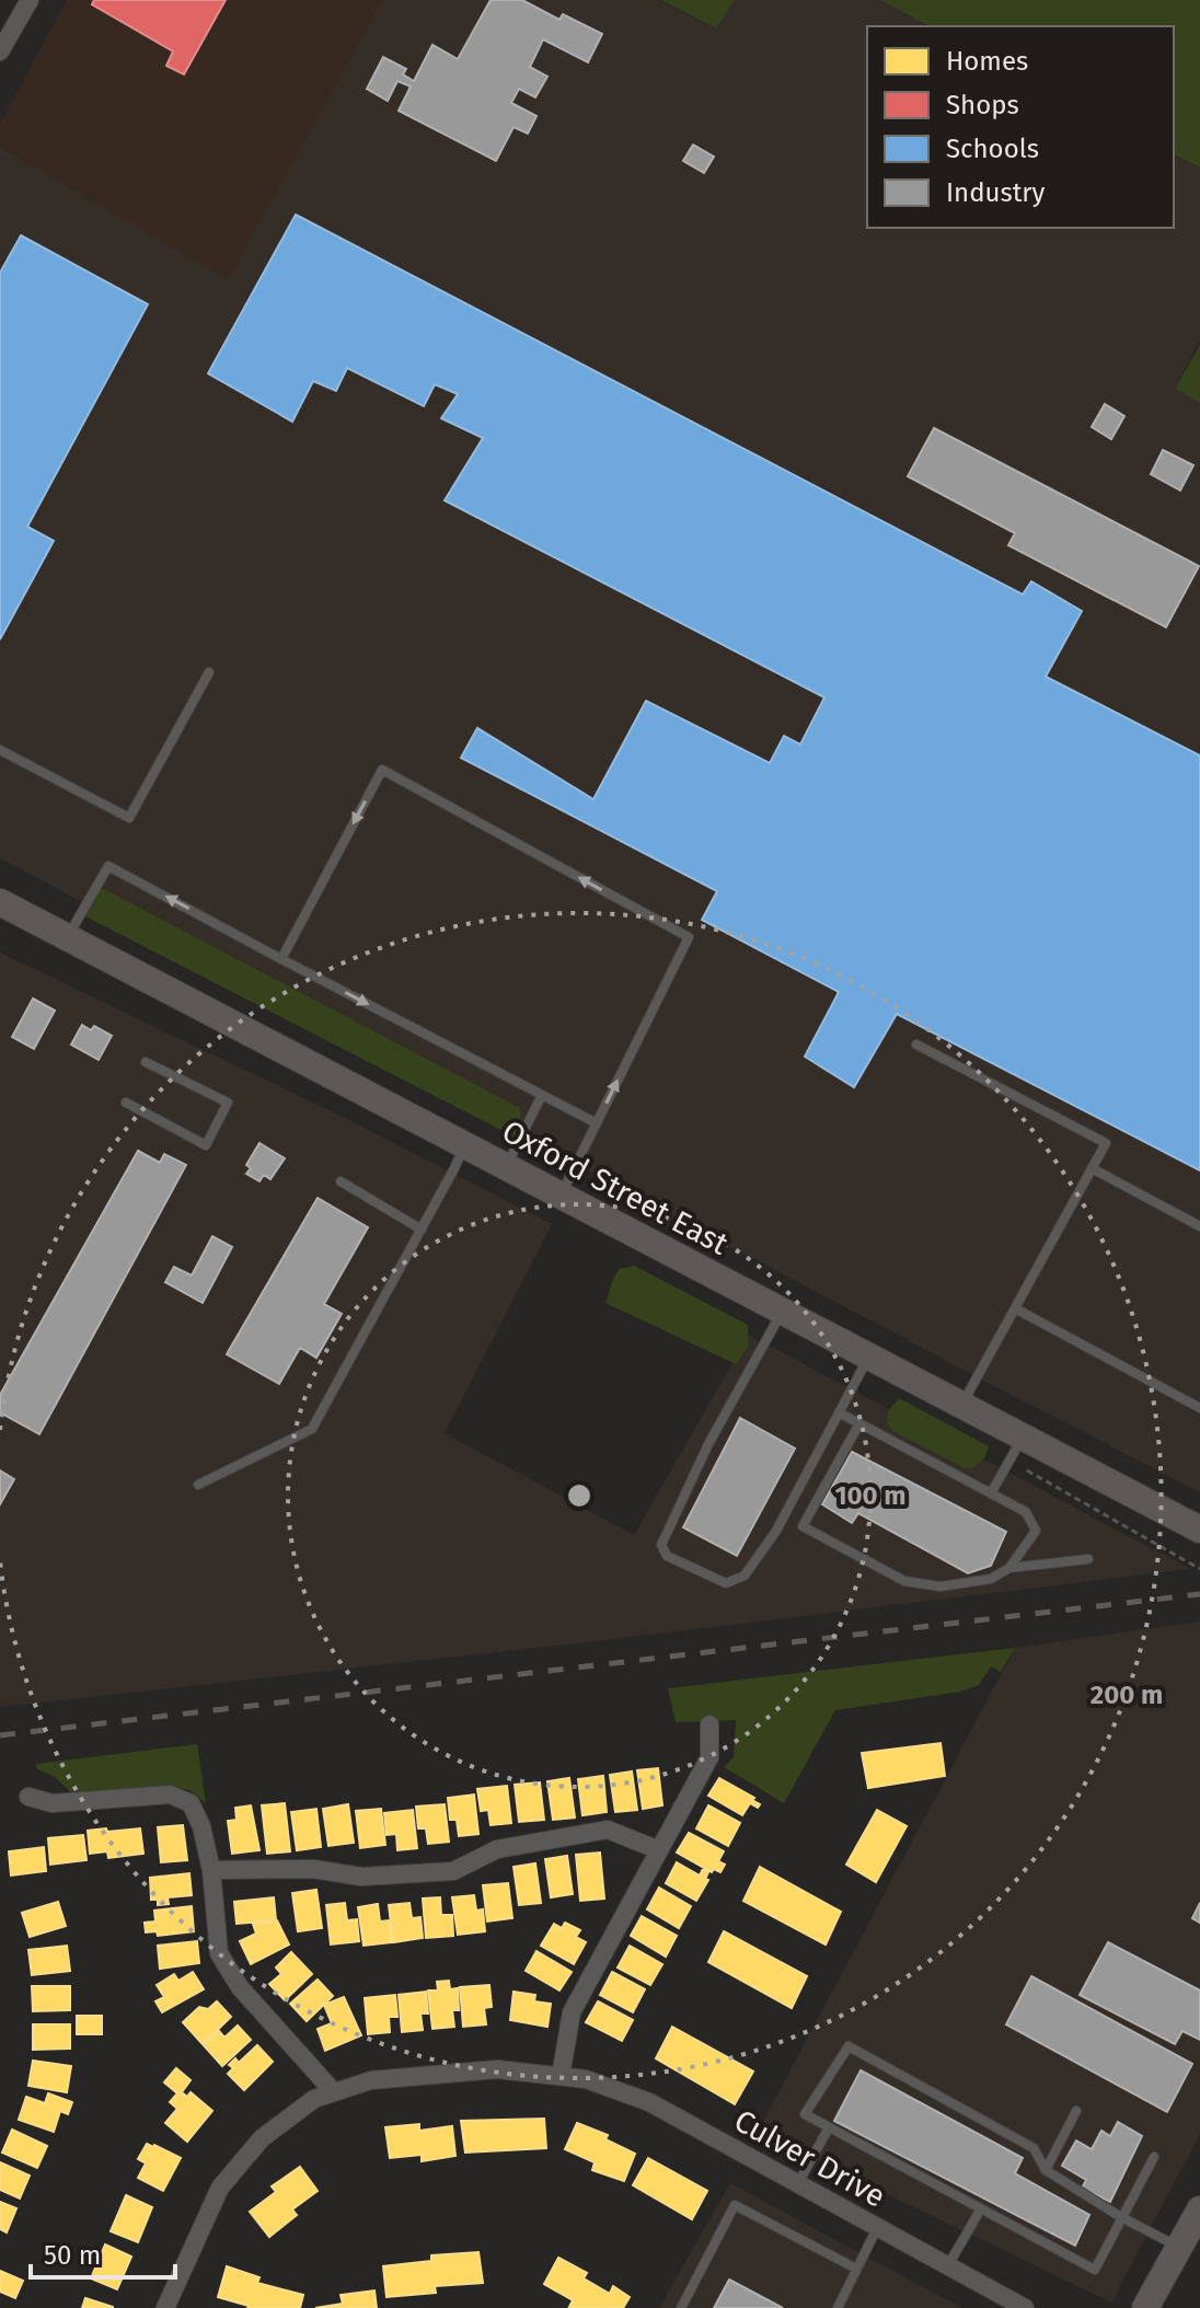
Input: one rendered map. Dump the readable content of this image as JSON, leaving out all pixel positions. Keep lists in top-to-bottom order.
{
  "streets": {
    "main road": ["Oxford Street East"],
    "street": ["Culver Drive"]
  },
  "legend": [
    "Homes",
    "Shops",
    "Schools",
    "Industry"
  ],
  "scale_bar": "50 m",
  "rings": ["100 m", "200 m"]
}
